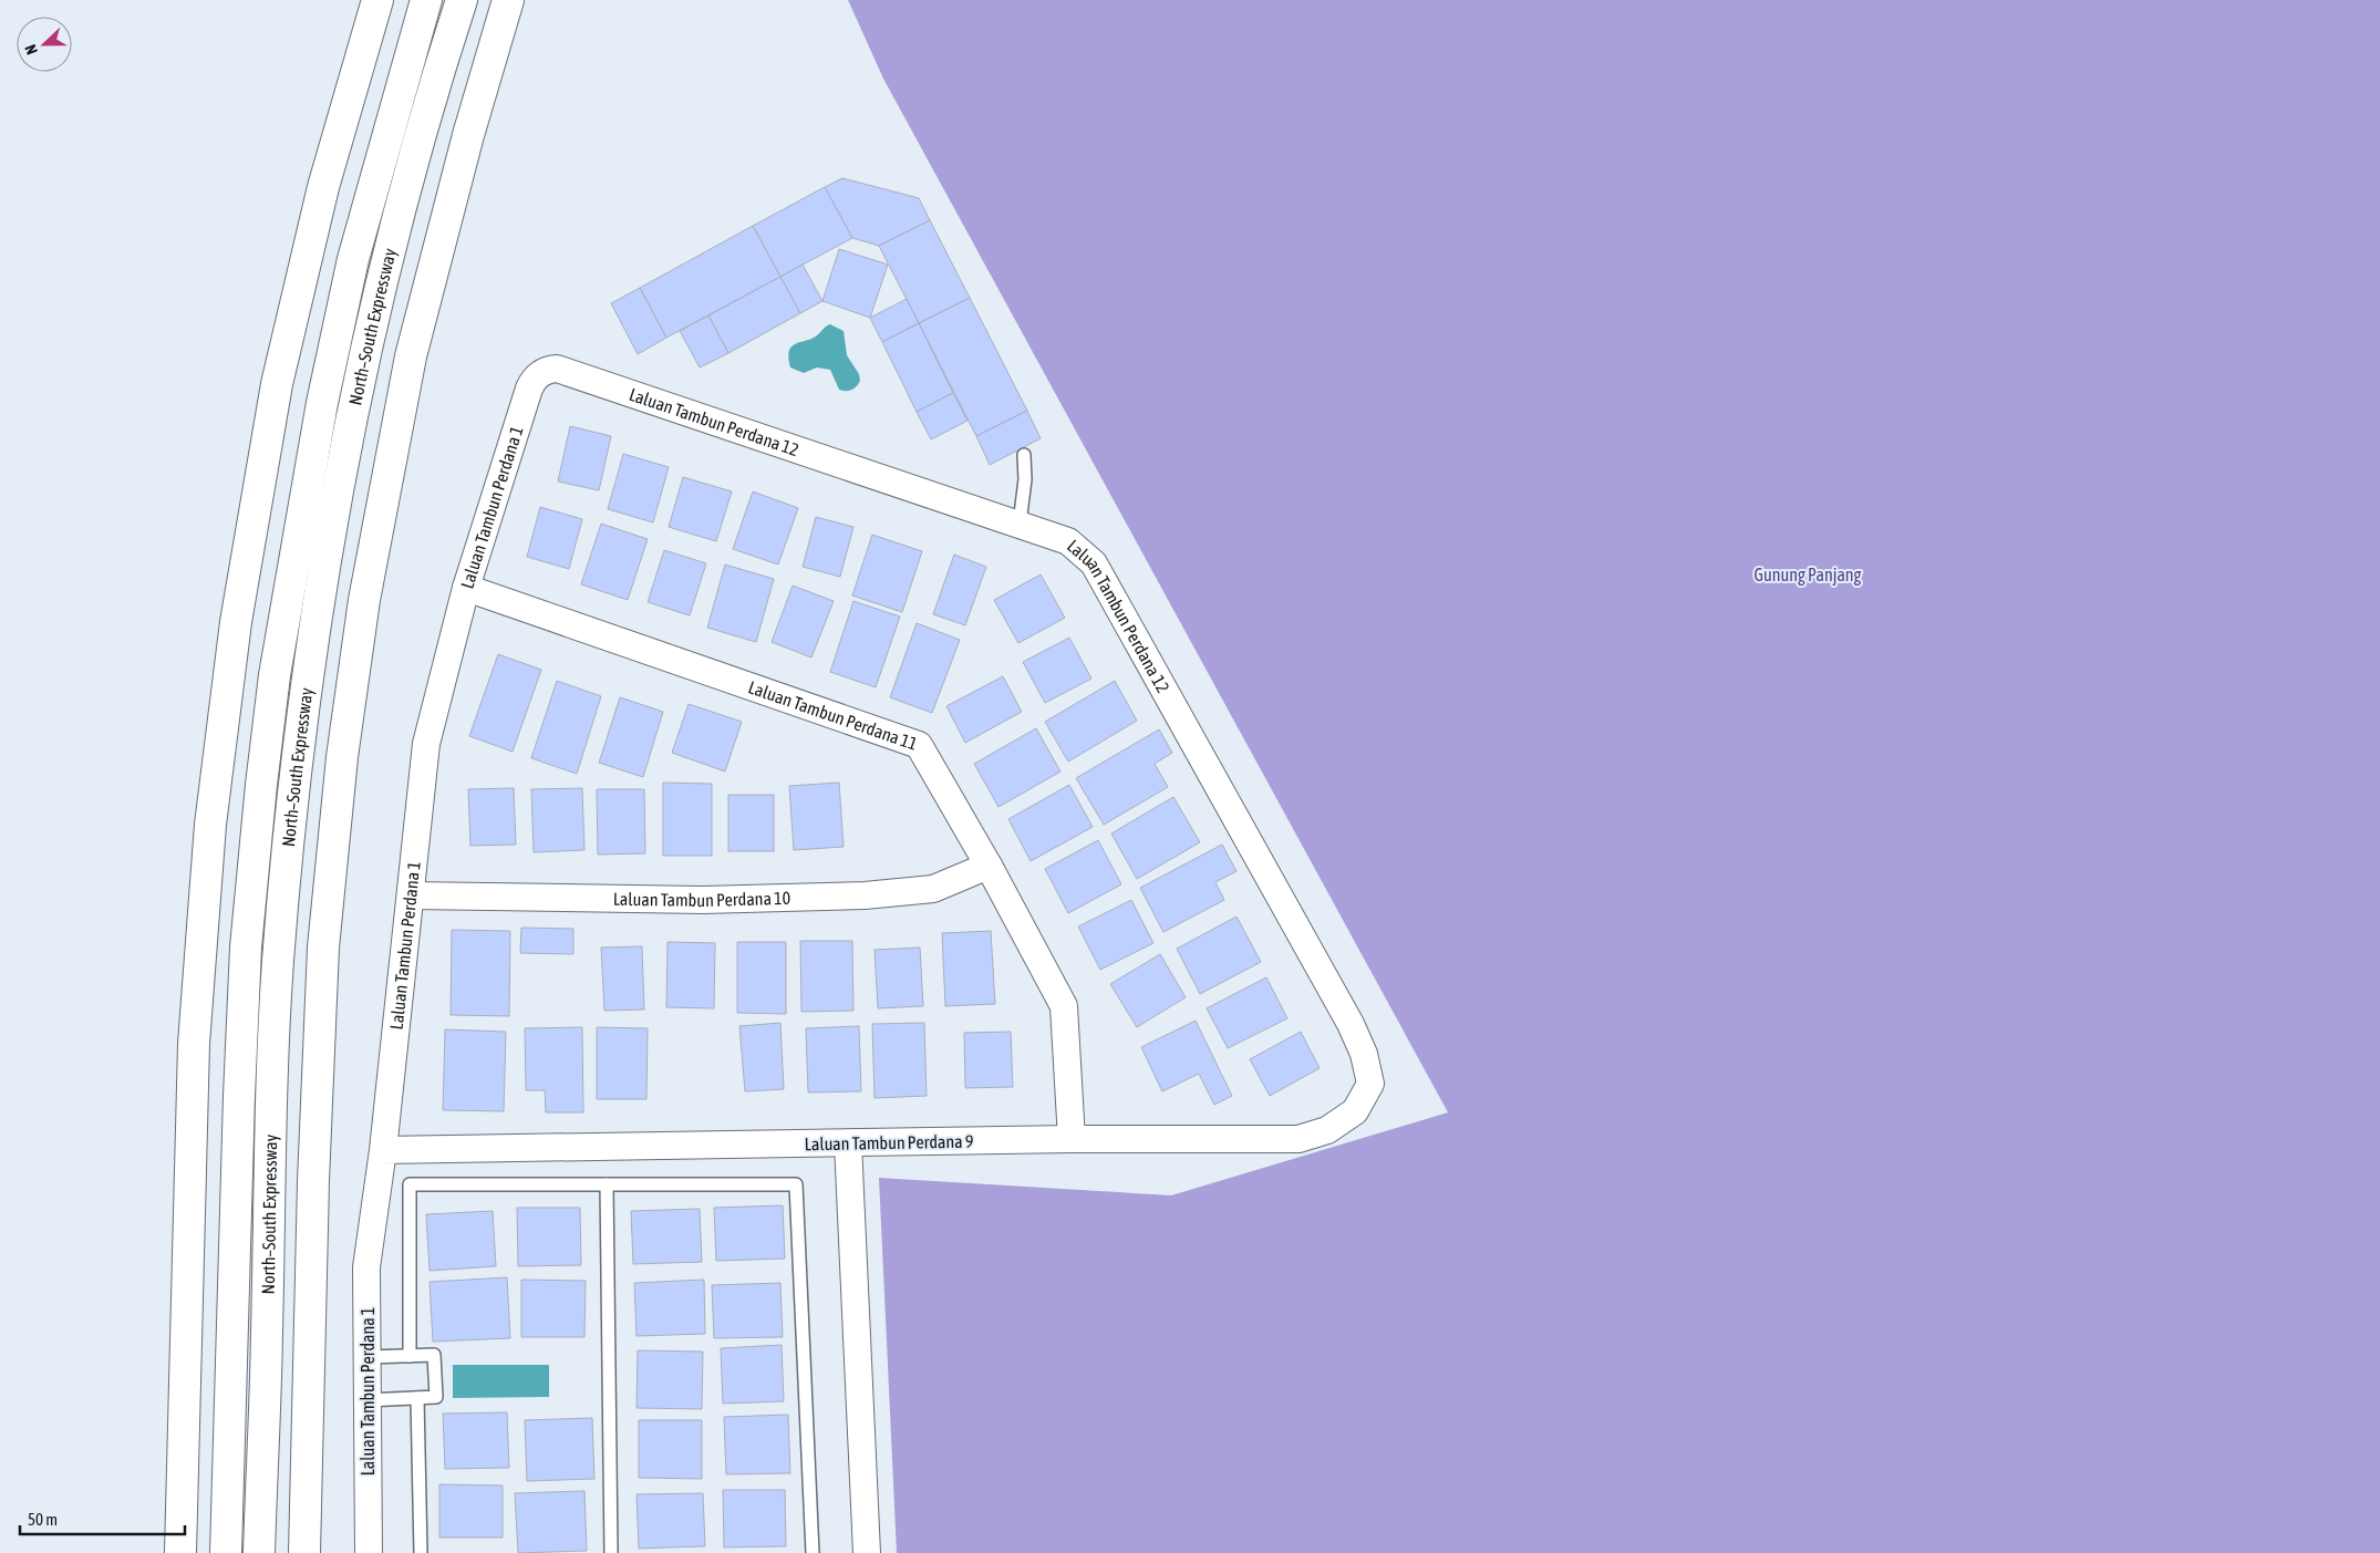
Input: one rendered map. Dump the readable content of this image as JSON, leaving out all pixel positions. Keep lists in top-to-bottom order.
{
  "streets": {
    "main road": ["North–South Expressway"],
    "street": [
      "Laluan Tambun Perdana 12",
      "Laluan Tambun Perdana 1",
      "Laluan Tambun Perdana 11",
      "Laluan Tambun Perdana 10",
      "Laluan Tambun Perdana 9"
    ]
  },
  "crossings": [
    ["Laluan Tambun Perdana 12", "Laluan Tambun Perdana 1"],
    ["Laluan Tambun Perdana 12", "Laluan Tambun Perdana 9"],
    ["Laluan Tambun Perdana 1", "Laluan Tambun Perdana 11"],
    ["Laluan Tambun Perdana 1", "Laluan Tambun Perdana 10"],
    ["Laluan Tambun Perdana 1", "Laluan Tambun Perdana 9"],
    ["Laluan Tambun Perdana 11", "Laluan Tambun Perdana 10"],
    ["Laluan Tambun Perdana 11", "Laluan Tambun Perdana 9"]
  ],
  "parks": ["Gunung Panjang"],
  "scale_bar": "50 m",
  "north": "left"
}
